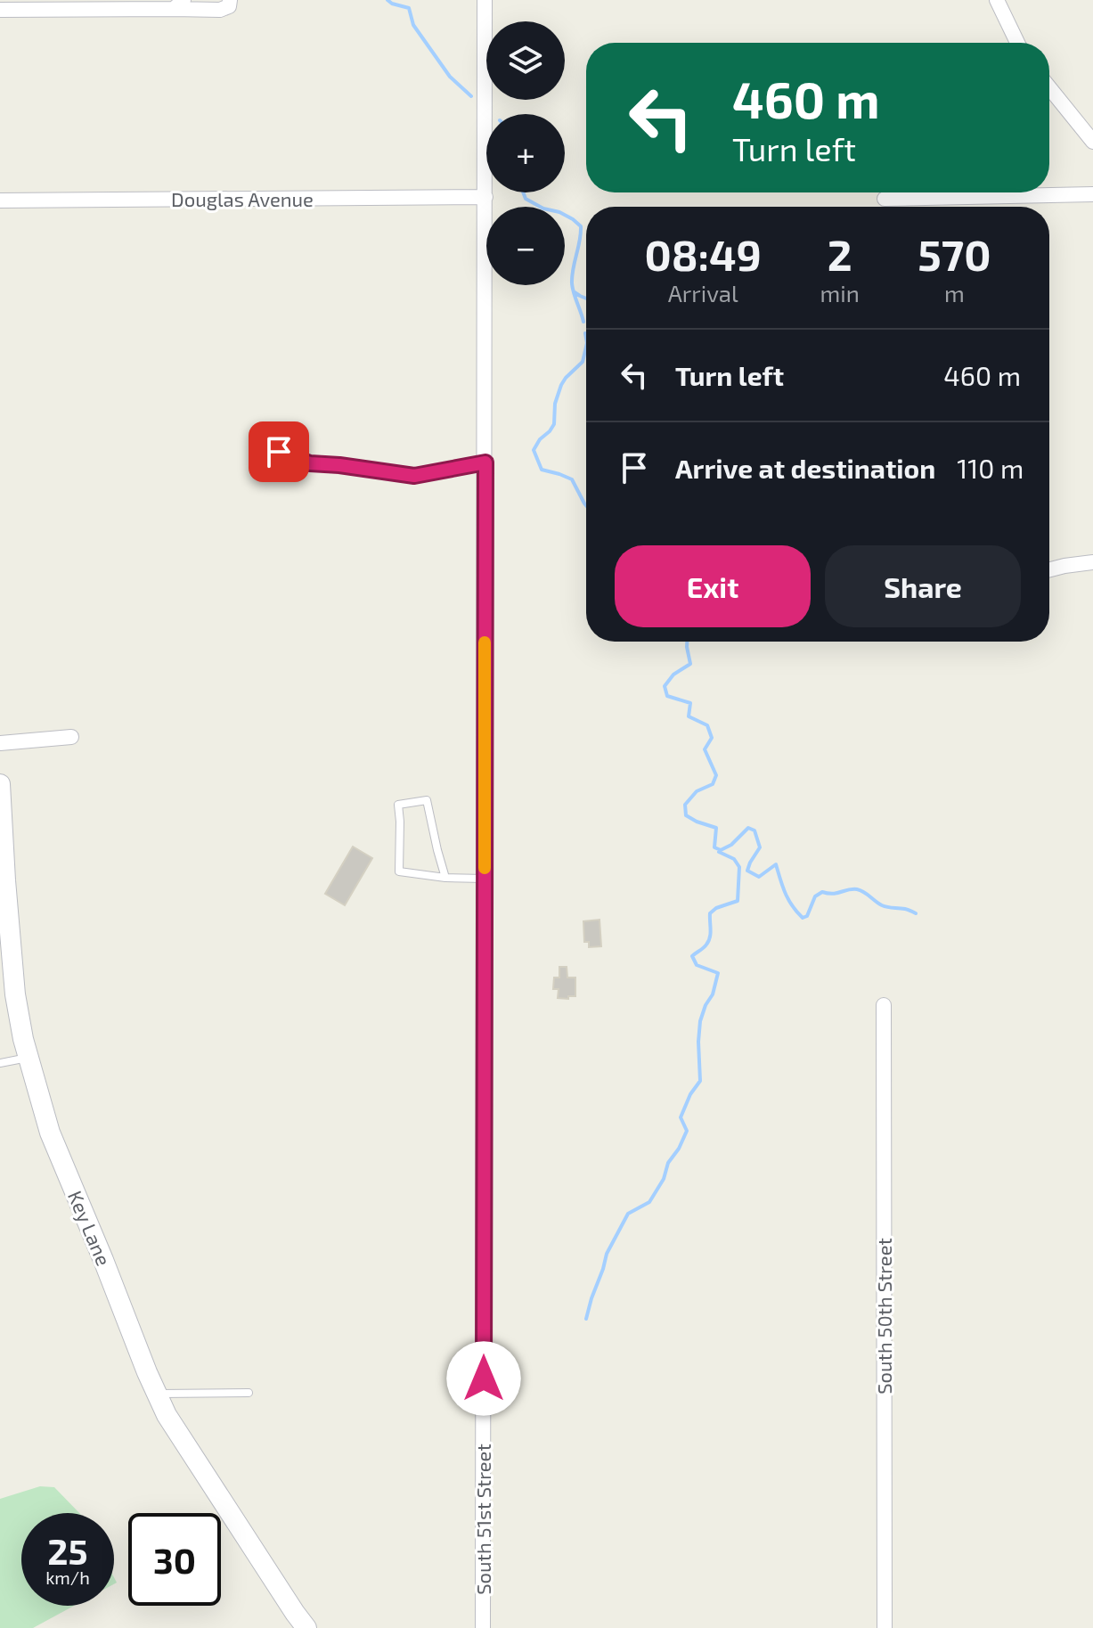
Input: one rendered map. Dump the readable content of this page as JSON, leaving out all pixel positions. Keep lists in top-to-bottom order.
{
  "streets": {
    "street": [
      "Douglas Avenue",
      "Key Lane",
      "South 50th Street",
      "South 51st Street"
    ]
  },
  "crossings": [
    ["Douglas Avenue", "South 51st Street"]
  ],
  "page": {
    "map_buttons": ["+", "−"],
    "turn": ["460 m", "Turn left"],
    "eta": [
      "08:49",
      "Arrival",
      "2",
      "min",
      "570",
      "m"
    ],
    "list": [
      {
        "name": "Turn left",
        "value": "460 m"
      },
      {
        "name": "Arrive at destination",
        "value": "110 m"
      }
    ],
    "buttons": ["Exit", "Share"],
    "speed": "25 km/h",
    "limit": "30"
  }
}
